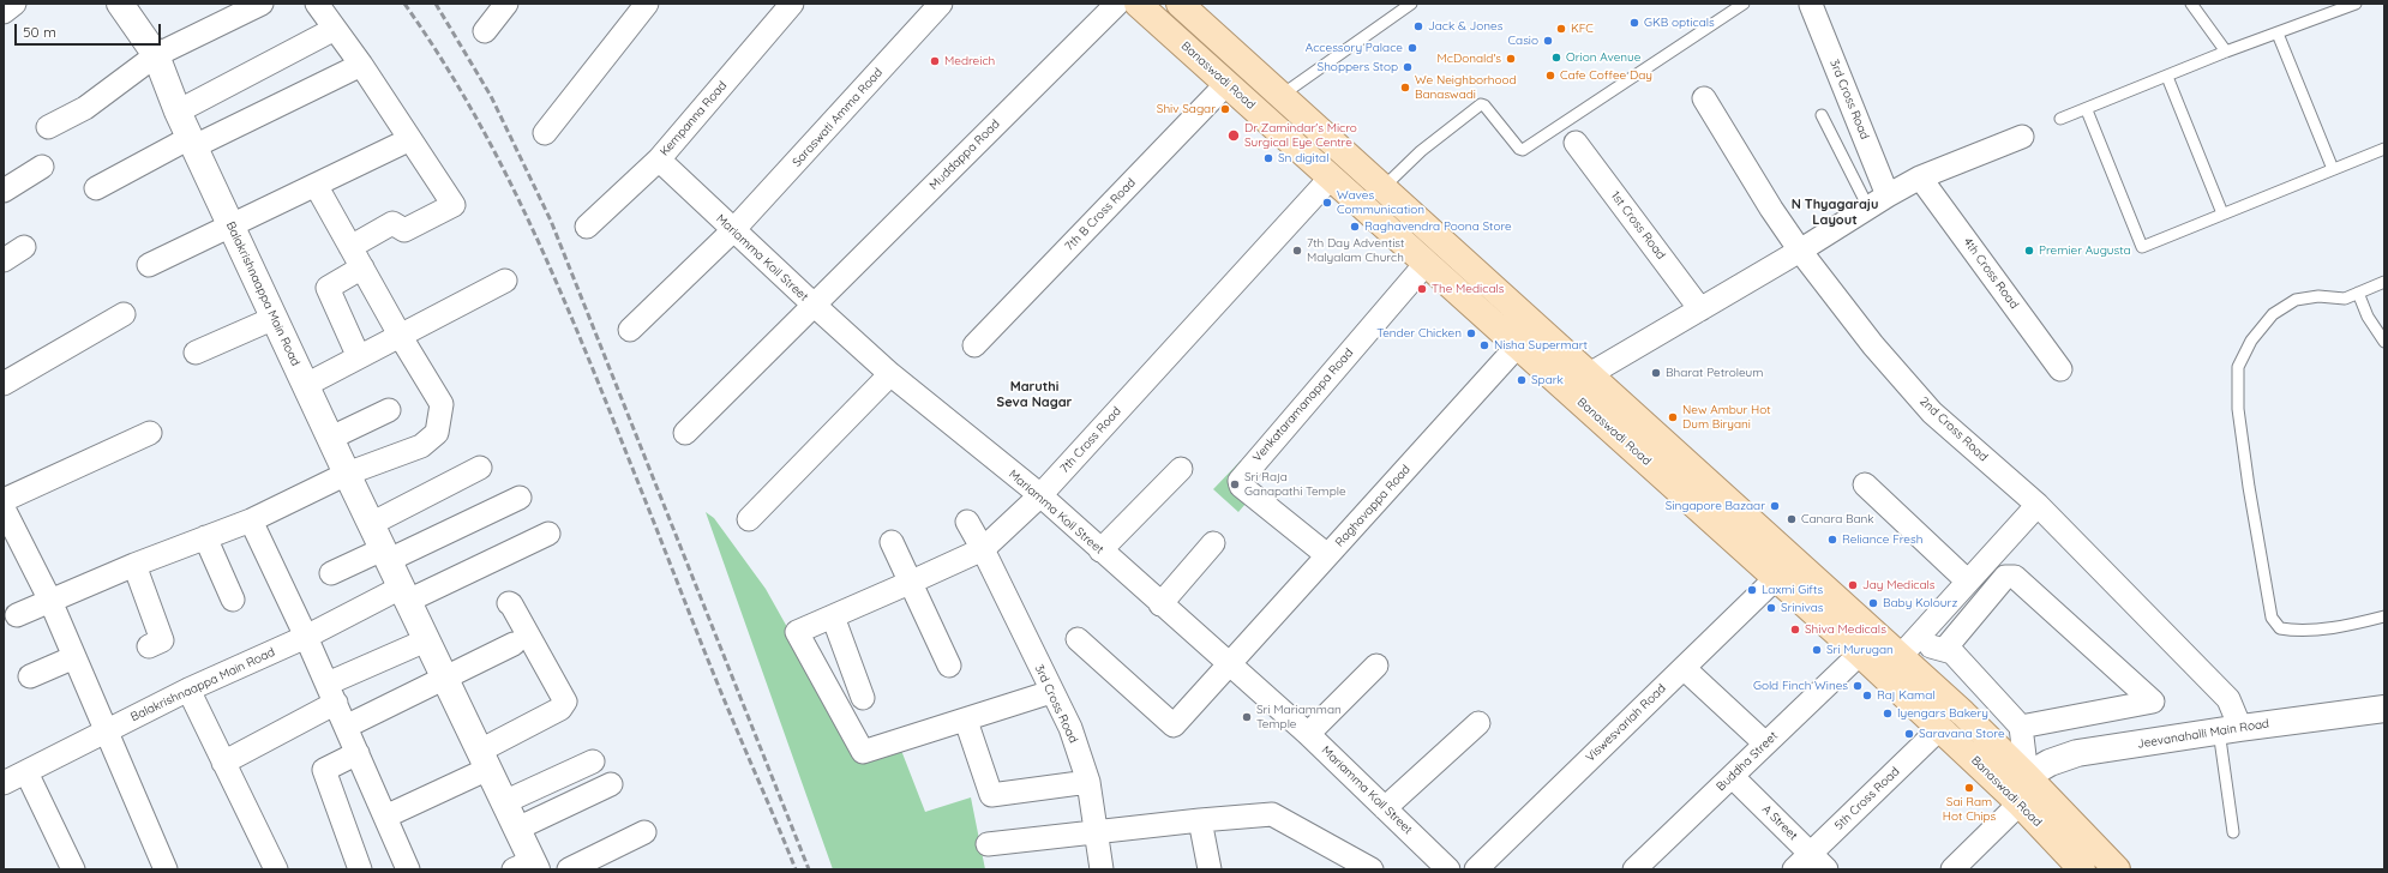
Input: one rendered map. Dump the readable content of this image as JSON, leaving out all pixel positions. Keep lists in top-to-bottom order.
{
  "streets": {
    "main road": ["Banaswadi Road"],
    "street": [
      "3rd Cross Road",
      "Saraswati Amma Road",
      "Kempanna Road",
      "Muddappa Road",
      "7th B Cross Road",
      "1st Cross Road",
      "Mariamma Koil Street",
      "4th Cross Road",
      "Balakrishnaappa Main Road",
      "Venkataramanappa Road",
      "2nd Cross Road",
      "7th Cross Road",
      "Raghavappa Road",
      "Viswesvariah Road",
      "Jeevanahalli Main Road",
      "Buddha Street",
      "5th Cross Road",
      "A Street"
    ]
  },
  "crossings": [
    ["Banaswadi Road", "7th B Cross Road"],
    ["Banaswadi Road", "Venkataramanappa Road"],
    ["Banaswadi Road", "7th Cross Road"],
    ["Banaswadi Road", "Raghavappa Road"],
    ["Banaswadi Road", "Viswesvariah Road"],
    ["Banaswadi Road", "Jeevanahalli Main Road"],
    ["Banaswadi Road", "Buddha Street"],
    ["Banaswadi Road", "5th Cross Road"],
    ["3rd Cross Road", "7th Cross Road"],
    ["Saraswati Amma Road", "Mariamma Koil Street"],
    ["Kempanna Road", "Mariamma Koil Street"],
    ["Muddappa Road", "Mariamma Koil Street"],
    ["Mariamma Koil Street", "7th Cross Road"],
    ["Mariamma Koil Street", "Raghavappa Road"],
    ["Venkataramanappa Road", "Raghavappa Road"],
    ["2nd Cross Road", "Jeevanahalli Main Road"],
    ["Buddha Street", "A Street"],
    ["5th Cross Road", "A Street"]
  ],
  "districts": ["N Thyagaraju Layout", "Maruthi Seva Nagar"],
  "places": [
    "GKB opticals",
    "Jack & Jones",
    "KFC",
    "Casio",
    "Accessory Palace",
    "Orion Avenue",
    "McDonald's",
    "Medreich",
    "Shoppers Stop",
    "Cafe Coffee Day",
    "We Neighborhood Banaswadi",
    "Shiv Sagar",
    "Dr Zamindar's Micro Surgical Eye Centre",
    "Sn digital",
    "Waves Communication",
    "Raghavendra Poona Store",
    "7th Day Adventist Malyalam Church",
    "Premier Augusta",
    "The Medicals",
    "Tender Chicken",
    "Nisha Supermart",
    "Bharat Petroleum",
    "Spark",
    "New Ambur Hot Dum Biryani",
    "Sri Raja Ganapathi Temple",
    "Singapore Bazaar",
    "Canara Bank",
    "Reliance Fresh",
    "Jay Medicals",
    "Laxmi Gifts",
    "Baby Kolourz",
    "Srinivas",
    "Shiva Medicals",
    "Sri Murugan",
    "Gold Finch Wines",
    "Raj Kamal",
    "Iyengars Bakery",
    "Sri Mariamman Temple",
    "Saravana Store",
    "Sai Ram Hot Chips"
  ],
  "scale_bar": "50 m"
}
